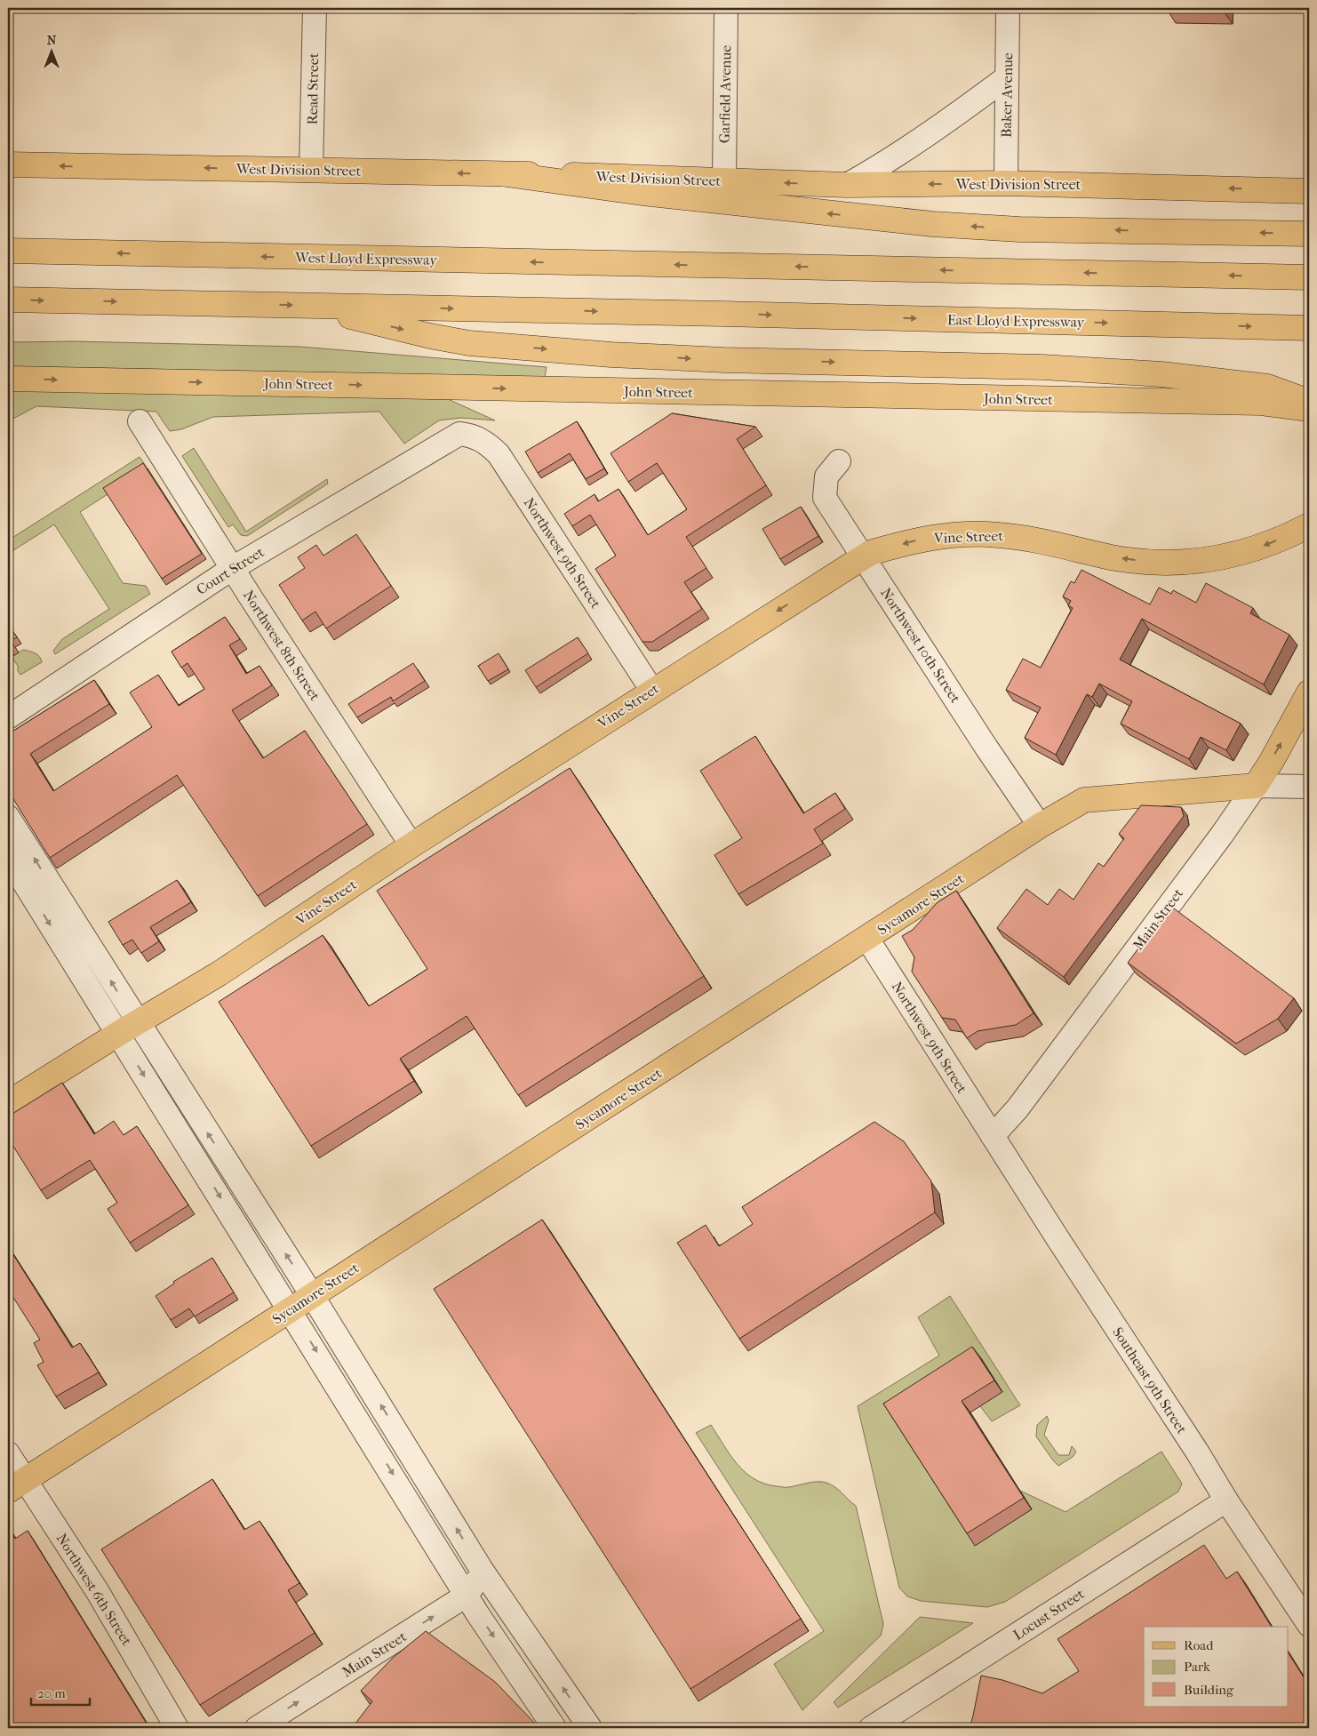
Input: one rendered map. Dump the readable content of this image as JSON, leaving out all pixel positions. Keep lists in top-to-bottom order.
{
  "streets": {
    "main road": [
      "West Division Street",
      "West Lloyd Expressway",
      "East Lloyd Expressway",
      "John Street",
      "Vine Street",
      "Sycamore Street",
      "Main Street"
    ],
    "street": [
      "Read Street",
      "Garfield Avenue",
      "Baker Avenue",
      "Northwest 9th Street",
      "Court Street",
      "Northwest 8th Street",
      "Northwest 10th Street",
      "Southeast 9th Street",
      "Northwest 6th Street",
      "Locust Street"
    ]
  },
  "crossings": [
    ["Read Street", "West Division Street"],
    ["Garfield Avenue", "West Division Street"],
    ["Baker Avenue", "West Division Street"],
    ["Vine Street", "Northwest 9th Street"],
    ["Vine Street", "Northwest 8th Street"],
    ["Vine Street", "Northwest 10th Street"],
    ["Northwest 9th Street", "Court Street"],
    ["Northwest 9th Street", "Sycamore Street"],
    ["Northwest 9th Street", "Main Street"],
    ["Northwest 9th Street", "Southeast 9th Street"],
    ["Court Street", "Northwest 8th Street"],
    ["Northwest 10th Street", "Sycamore Street"],
    ["Sycamore Street", "Main Street"],
    ["Sycamore Street", "Northwest 6th Street"],
    ["Main Street", "Southeast 9th Street"],
    ["Southeast 9th Street", "Locust Street"]
  ],
  "one_way": ["Main Street"],
  "legend": ["Road", "Park", "Building"],
  "scale_bar": "20 m",
  "north": "top"
}
